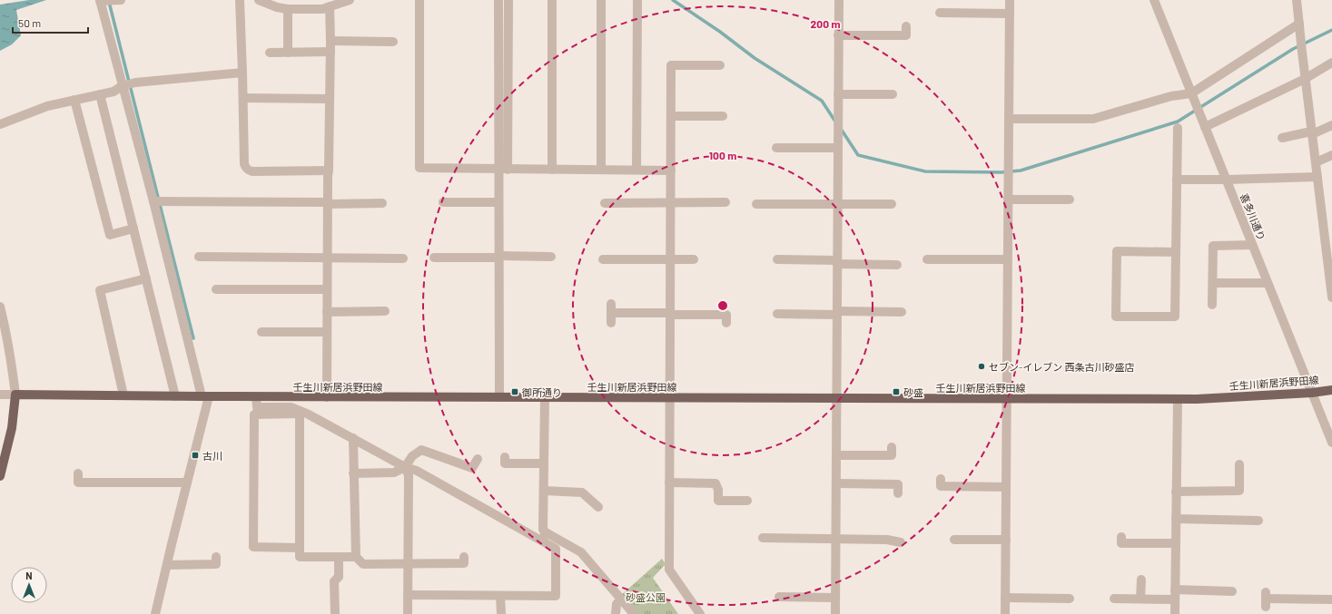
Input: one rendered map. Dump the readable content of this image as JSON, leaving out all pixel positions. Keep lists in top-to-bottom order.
{
  "streets": {
    "main road": ["壬生川新居浜野田線"],
    "street": ["喜多川通り"]
  },
  "crossings": [
    ["喜多川通り", "壬生川新居浜野田線"]
  ],
  "parks": ["砂盛公園"],
  "places": {
    "other": ["セブン-イレブン 西条古川砂盛店"],
    "transit": ["御所通り", "砂盛", "古川"]
  },
  "scale_bar": "50 m",
  "north": "top",
  "rings": ["200 m", "100 m"]
}
